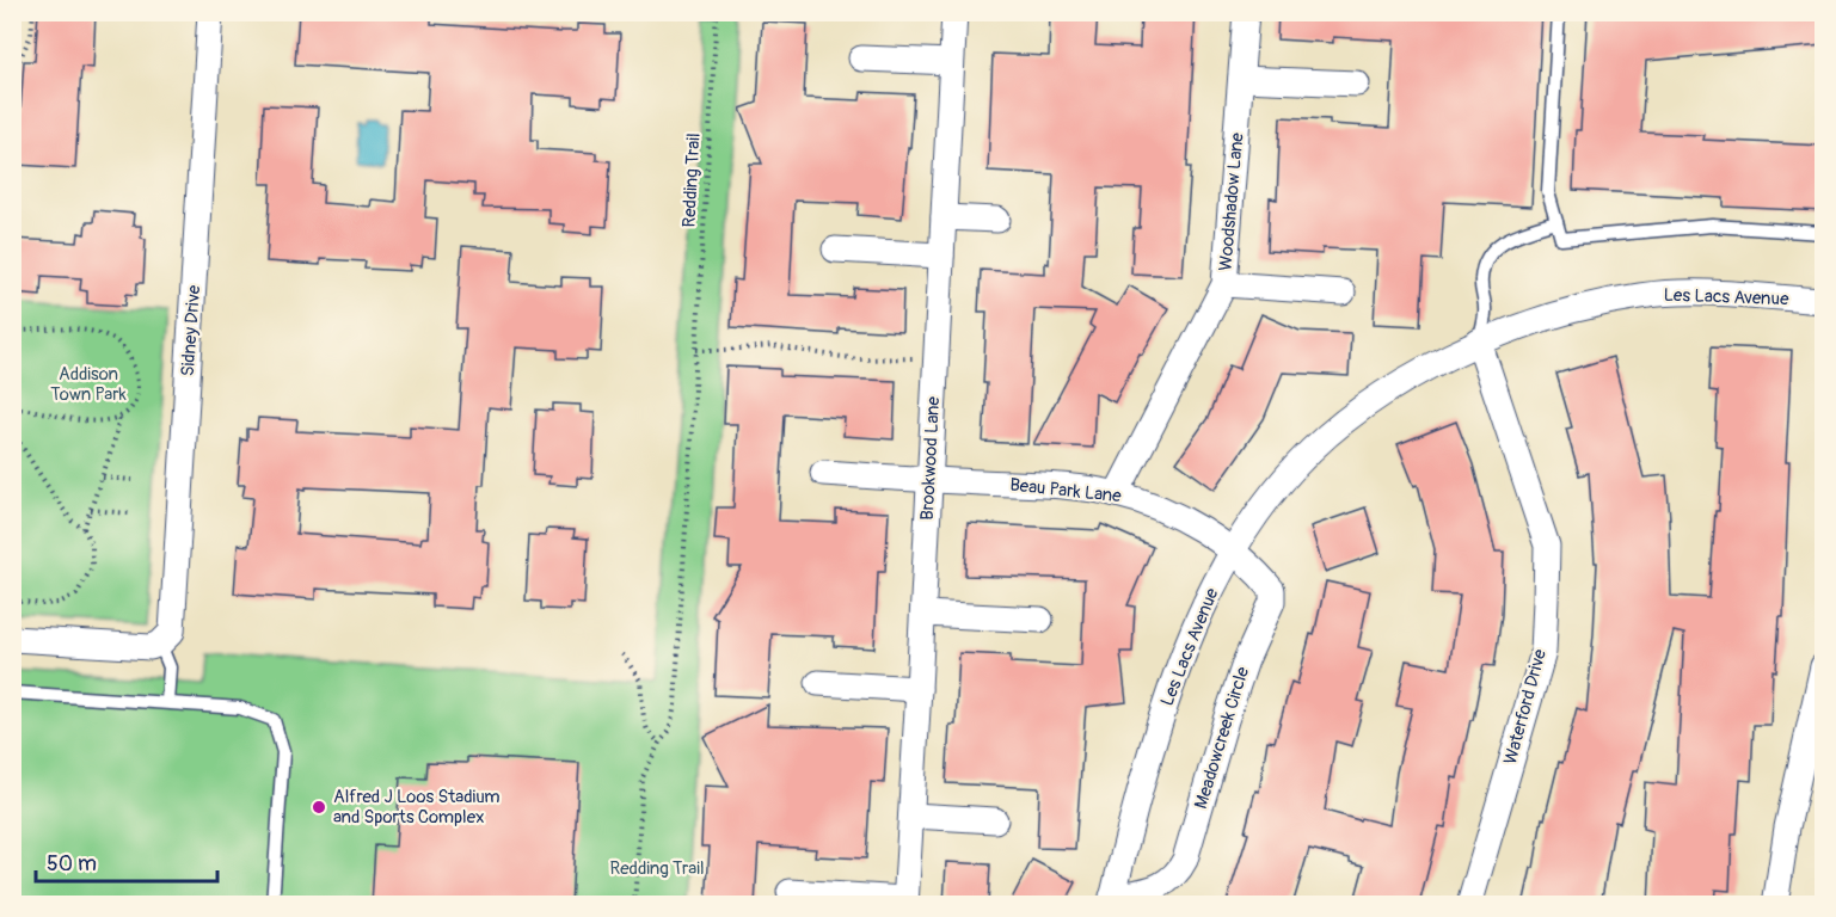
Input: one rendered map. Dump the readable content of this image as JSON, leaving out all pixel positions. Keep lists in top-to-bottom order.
{
  "streets": {
    "street": [
      "Woodshadow Lane",
      "Les Lacs Avenue",
      "Sidney Drive",
      "Brookwood Lane",
      "Beau Park Lane",
      "Waterford Drive",
      "Meadowcreek Circle"
    ],
    "path": ["Redding Trail"]
  },
  "crossings": [
    ["Woodshadow Lane", "Beau Park Lane"],
    ["Les Lacs Avenue", "Beau Park Lane"],
    ["Les Lacs Avenue", "Waterford Drive"],
    ["Les Lacs Avenue", "Meadowcreek Circle"],
    ["Brookwood Lane", "Beau Park Lane"],
    ["Beau Park Lane", "Meadowcreek Circle"]
  ],
  "parks": ["Addison Town Park", "Redding Trail"],
  "places": ["Alfred J Loos Stadium and Sports Complex"],
  "scale_bar": "50 m"
}
